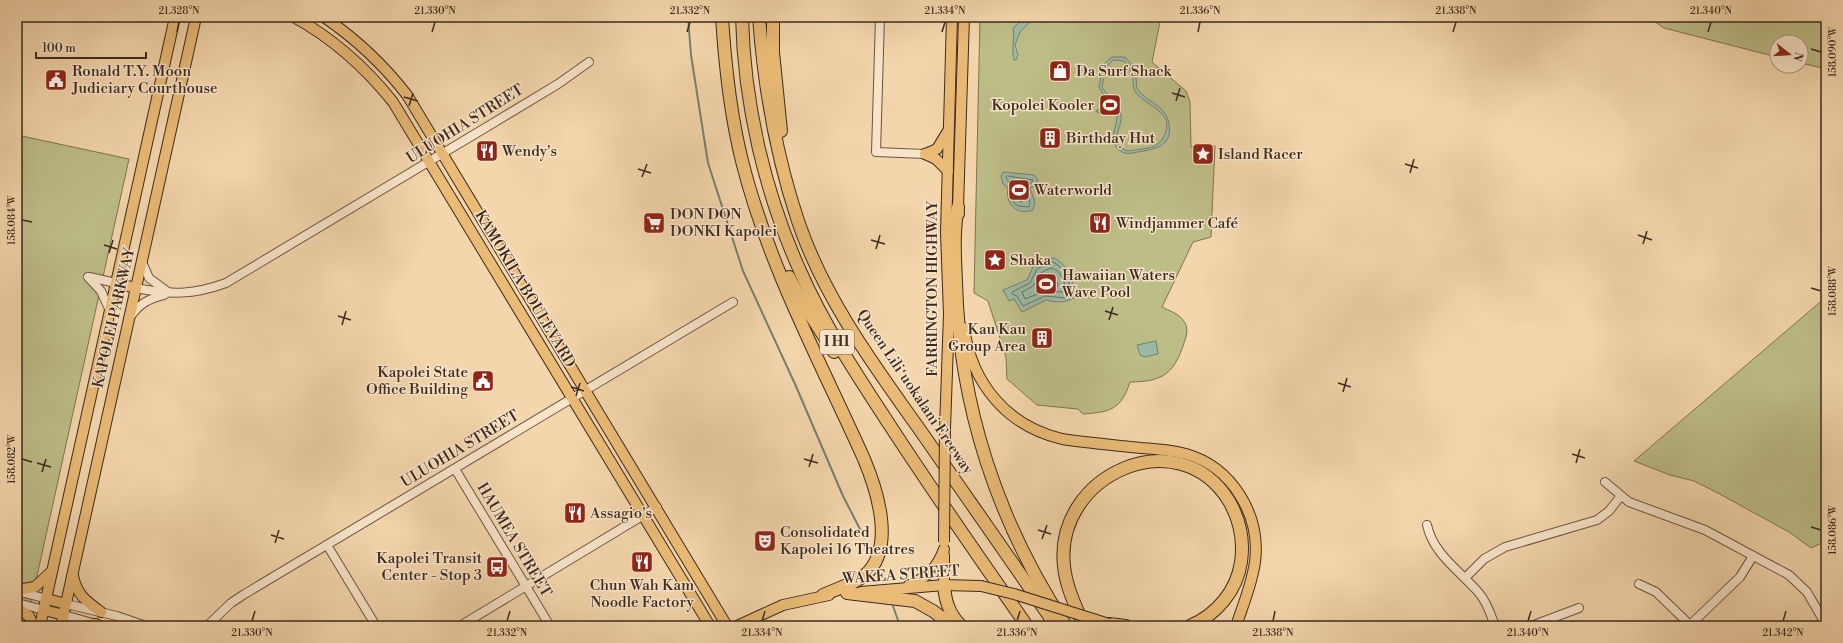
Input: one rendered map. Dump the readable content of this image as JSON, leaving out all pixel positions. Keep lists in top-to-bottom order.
{
  "streets": {
    "highway": ["I H1", "Queen Liliʻuokalani Freeway"],
    "main road": [
      "KAMOKILA BOULEVARD",
      "FARRINGTON HIGHWAY",
      "KAPOLEI PARKWAY",
      "WAKEA STREET"
    ],
    "street": ["ULUOHIA STREET", "HAUMEA STREET"]
  },
  "crossings": [
    ["ULUOHIA STREET", "KAMOKILA BOULEVARD"],
    ["ULUOHIA STREET", "KAPOLEI PARKWAY"],
    ["ULUOHIA STREET", "HAUMEA STREET"],
    ["FARRINGTON HIGHWAY", "WAKEA STREET"]
  ],
  "places": {
    "shop": ["Da Surf Shack"],
    "public building": ["Ronald T.Y. Moon Judiciary Courthouse", "Kapolei State Office Building"],
    "sports": ["Kopolei Kooler", "Waterworld", "Hawaiian Waters Wave Pool"],
    "building": ["Birthday Hut", "Kau Kau Group Area"],
    "restaurant": [
      "Wendy's",
      "Windjammer Café",
      "Assagio's",
      "Chun Wah Kam Noodle Factory"
    ],
    "place": ["Island Racer", "Shaka"],
    "supermarket": ["DON DON DONKI Kapolei"],
    "theatre": ["Consolidated Kapolei 16 Theatres"],
    "bus stop": ["Kapolei Transit Center - Stop 3"]
  },
  "scale_bar": "100 m",
  "north": "right",
  "coordinates": [
    "21.328°N",
    "21.330°N",
    "21.332°N",
    "21.334°N",
    "21.336°N",
    "21.338°N",
    "21.340°N",
    "158.090°W",
    "158.084°W",
    "158.088°W",
    "158.082°W",
    "158.086°W",
    "21.342°N"
  ]
}
